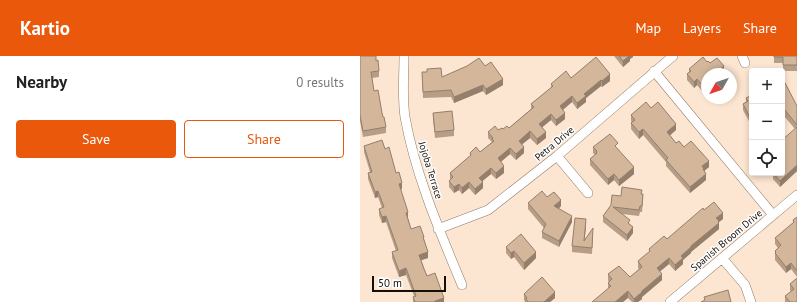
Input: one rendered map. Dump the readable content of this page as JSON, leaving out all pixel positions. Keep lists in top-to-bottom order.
{
  "streets": {
    "street": ["Petra Drive", "Jojoba Terrace", "Spanish Broom Drive"]
  },
  "crossings": [
    ["Petra Drive", "Jojoba Terrace"]
  ],
  "scale_bar": "50 m",
  "north": "bottom left",
  "page": {
    "header": "Kartio",
    "nav": ["Map", "Layers", "Share"],
    "heading": ["Nearby", "0 results"],
    "map_buttons": ["+", "−"],
    "buttons": ["Save", "Share"],
    "scale": "50 m"
  }
}
